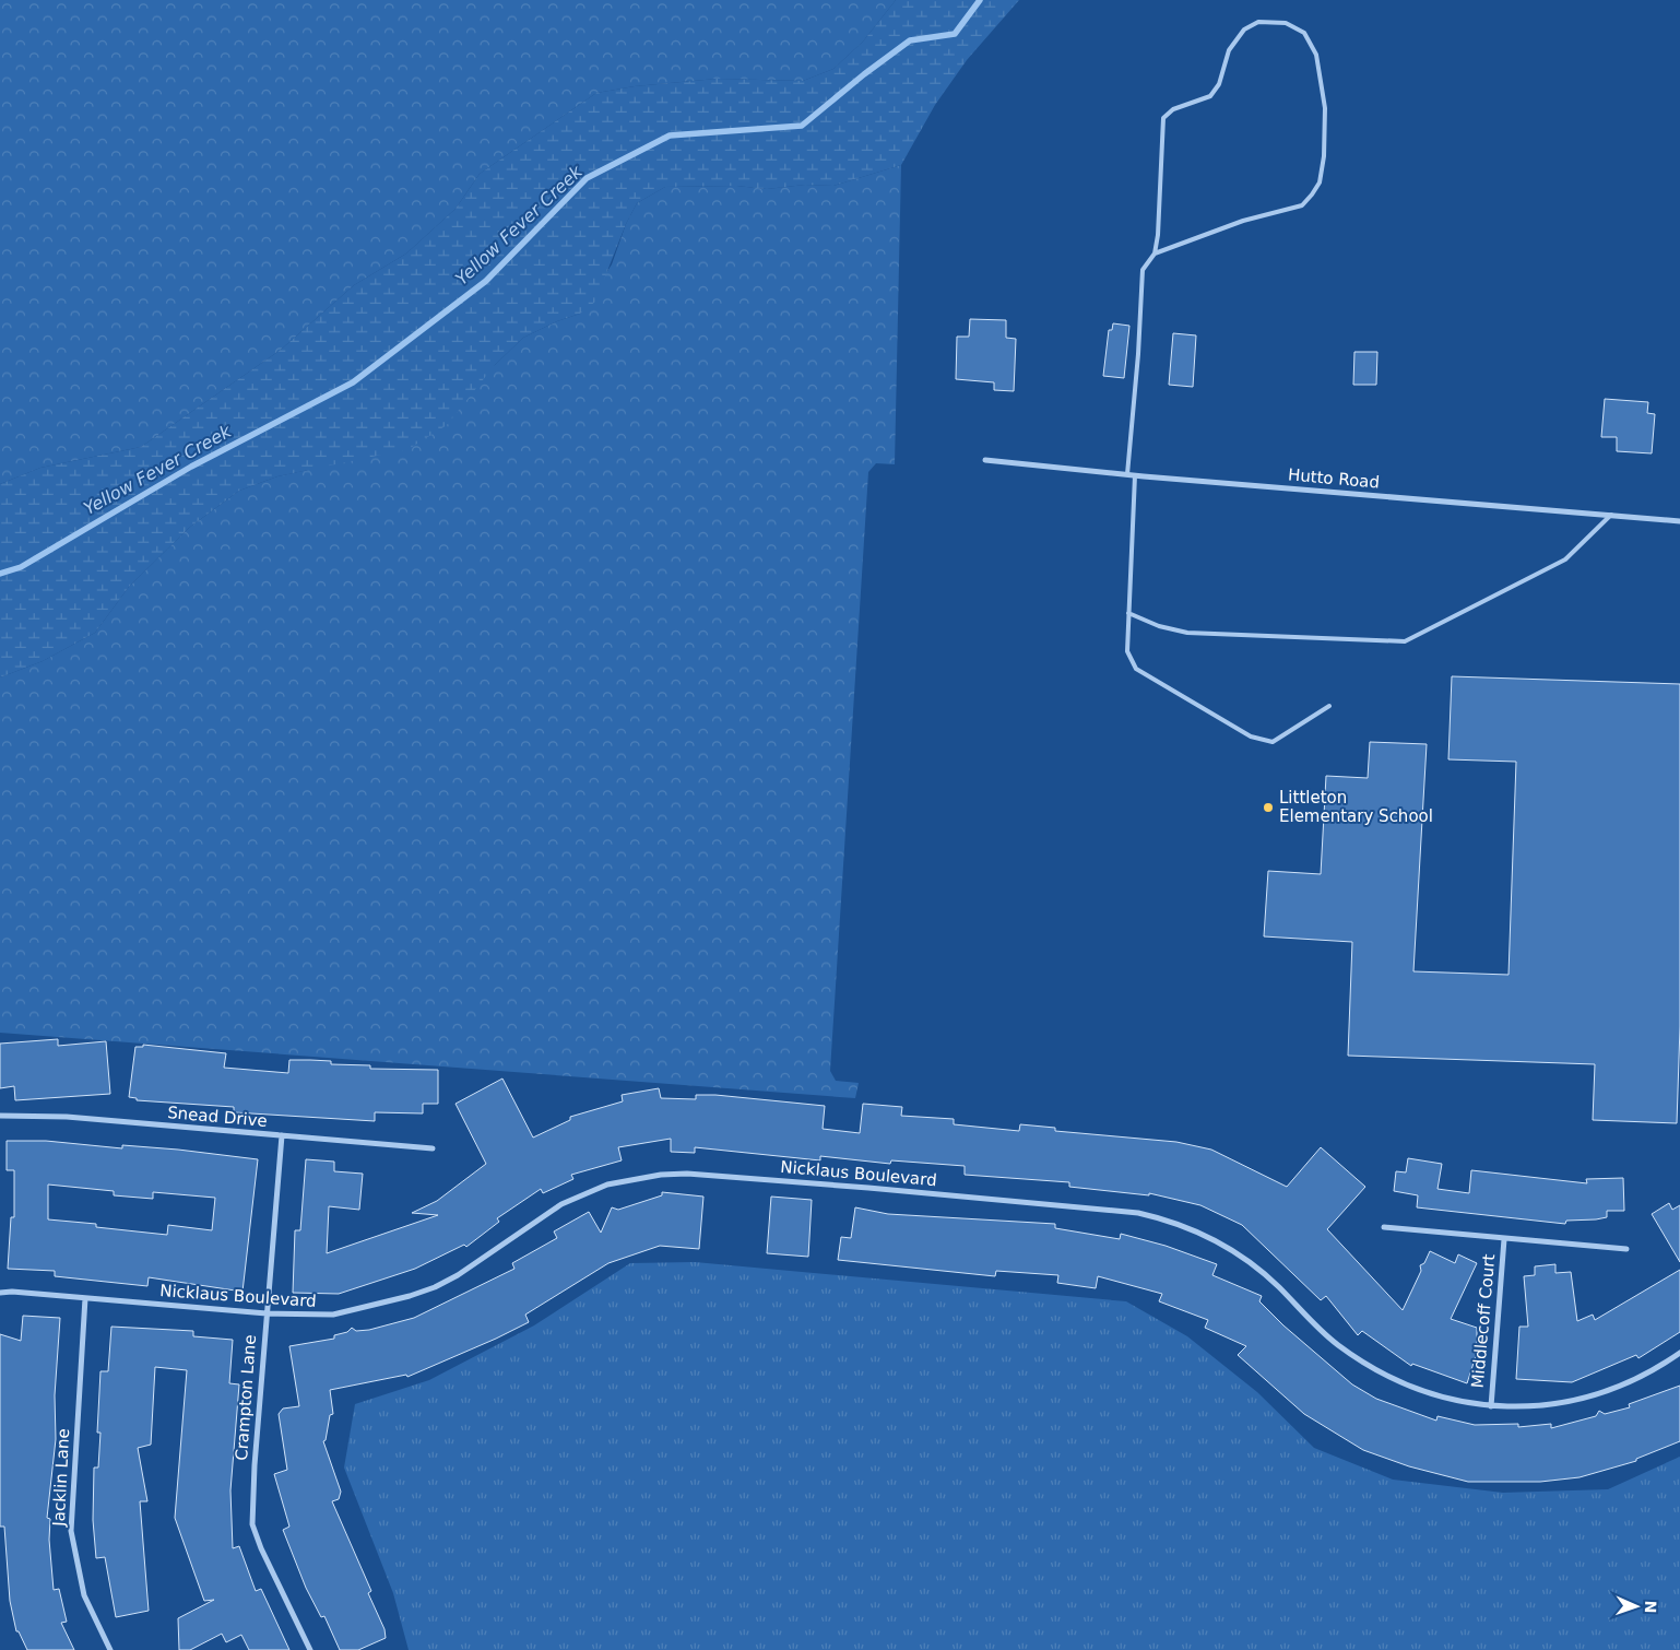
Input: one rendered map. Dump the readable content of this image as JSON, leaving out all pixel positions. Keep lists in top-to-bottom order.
{
  "streets": {
    "street": [
      "Hutto Road",
      "Snead Drive",
      "Nicklaus Boulevard",
      "Middlecoff Court",
      "Crampton Lane",
      "Jacklin Lane"
    ]
  },
  "crossings": [
    ["Snead Drive", "Crampton Lane"],
    ["Nicklaus Boulevard", "Middlecoff Court"],
    ["Nicklaus Boulevard", "Crampton Lane"],
    ["Nicklaus Boulevard", "Jacklin Lane"]
  ],
  "water": ["Yellow Fever Creek"],
  "places": ["Littleton Elementary School"],
  "north": "right"
}
